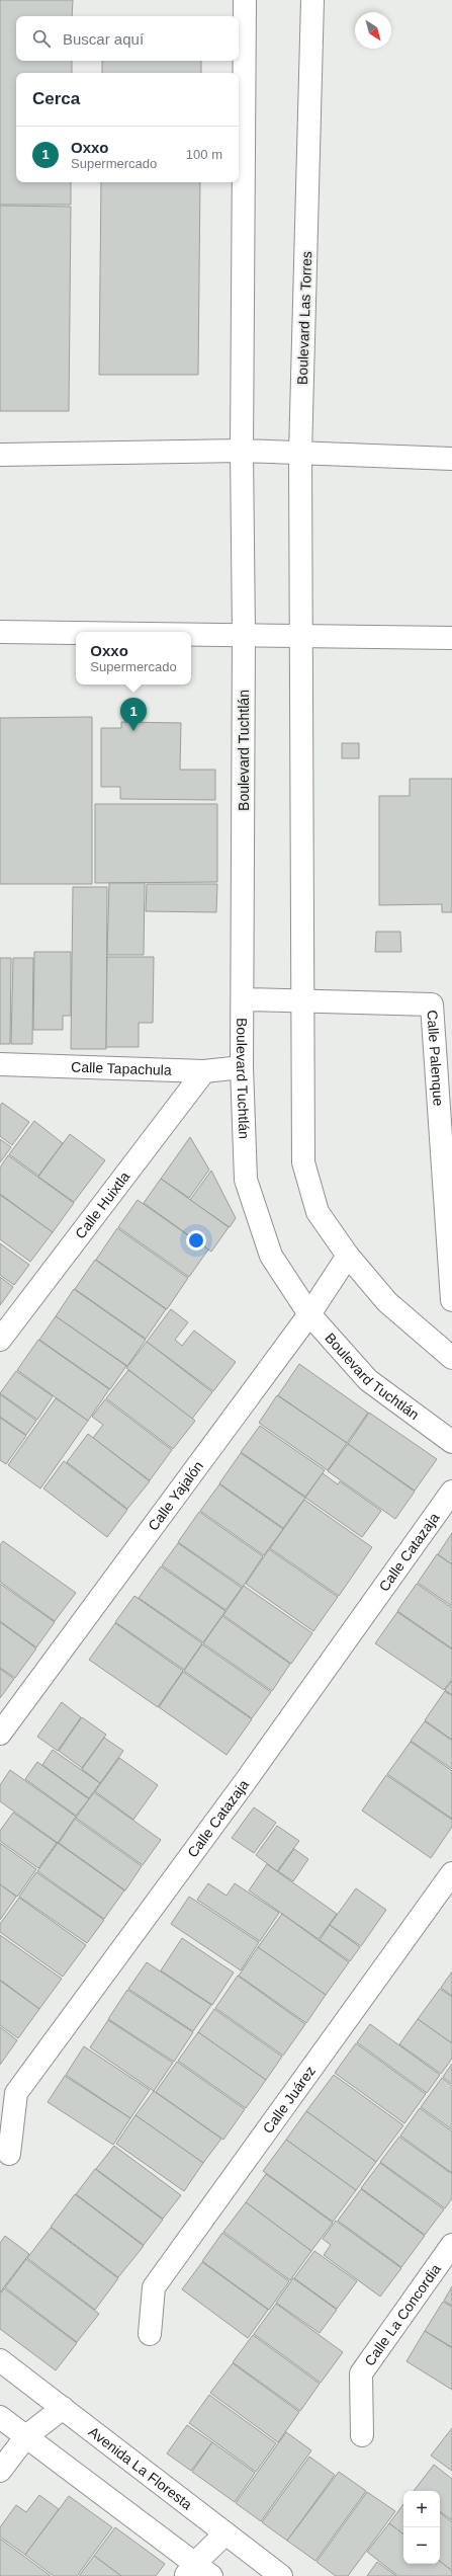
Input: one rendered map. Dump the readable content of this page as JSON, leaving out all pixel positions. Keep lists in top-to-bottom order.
{
  "streets": {
    "street": [
      "Boulevard Las Torres",
      "Boulevard Tuchtlán",
      "Calle Palenque",
      "Calle Tapachula",
      "Calle Huixtla",
      "Calle Yajalón",
      "Calle Catazaja",
      "Calle Juárez",
      "Calle La Concordia",
      "Avenida La Floresta"
    ]
  },
  "crossings": [
    ["Boulevard Tuchtlán", "Calle Palenque"],
    ["Boulevard Tuchtlán", "Calle Tapachula"],
    ["Boulevard Tuchtlán", "Calle Yajalón"],
    ["Calle Tapachula", "Calle Huixtla"]
  ],
  "north": "bottom right",
  "page": {
    "search": "Buscar aquí",
    "heading": "Cerca",
    "list": [
      {
        "mark": "1",
        "name": "Oxxo",
        "note": "Supermercado",
        "value": "100 m"
      }
    ],
    "popup": ["Oxxo", "Supermercado"],
    "pins": "1",
    "map_buttons": ["+", "−"]
  }
}
